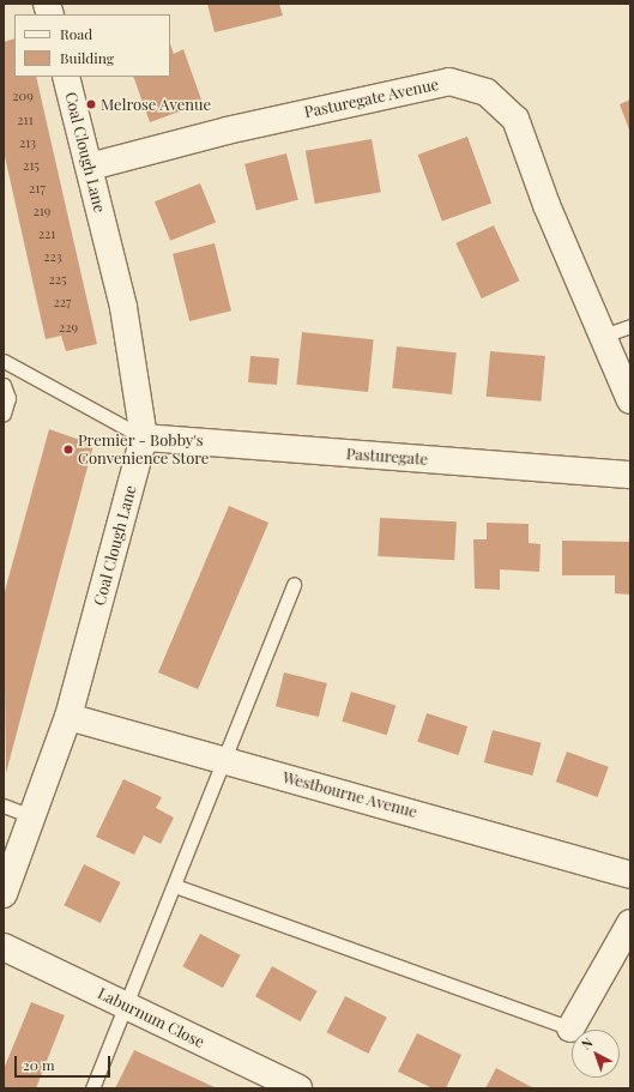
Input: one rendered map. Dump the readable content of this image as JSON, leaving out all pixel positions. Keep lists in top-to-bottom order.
{
  "streets": {
    "street": [
      "Pasturegate Avenue",
      "Coal Clough Lane",
      "Pasturegate",
      "Westbourne Avenue",
      "Laburnum Close"
    ]
  },
  "crossings": [
    ["Pasturegate Avenue", "Coal Clough Lane"],
    ["Coal Clough Lane", "Pasturegate"],
    ["Coal Clough Lane", "Westbourne Avenue"]
  ],
  "places": ["Melrose Avenue", "Premier - Bobby's Convenience Store"],
  "house_numbers": [
    "209",
    "211",
    "213",
    "215",
    "217",
    "219",
    "221",
    "223",
    "225",
    "227",
    "229"
  ],
  "legend": ["Road", "Building"],
  "scale_bar": "20 m",
  "north": "top left"
}
